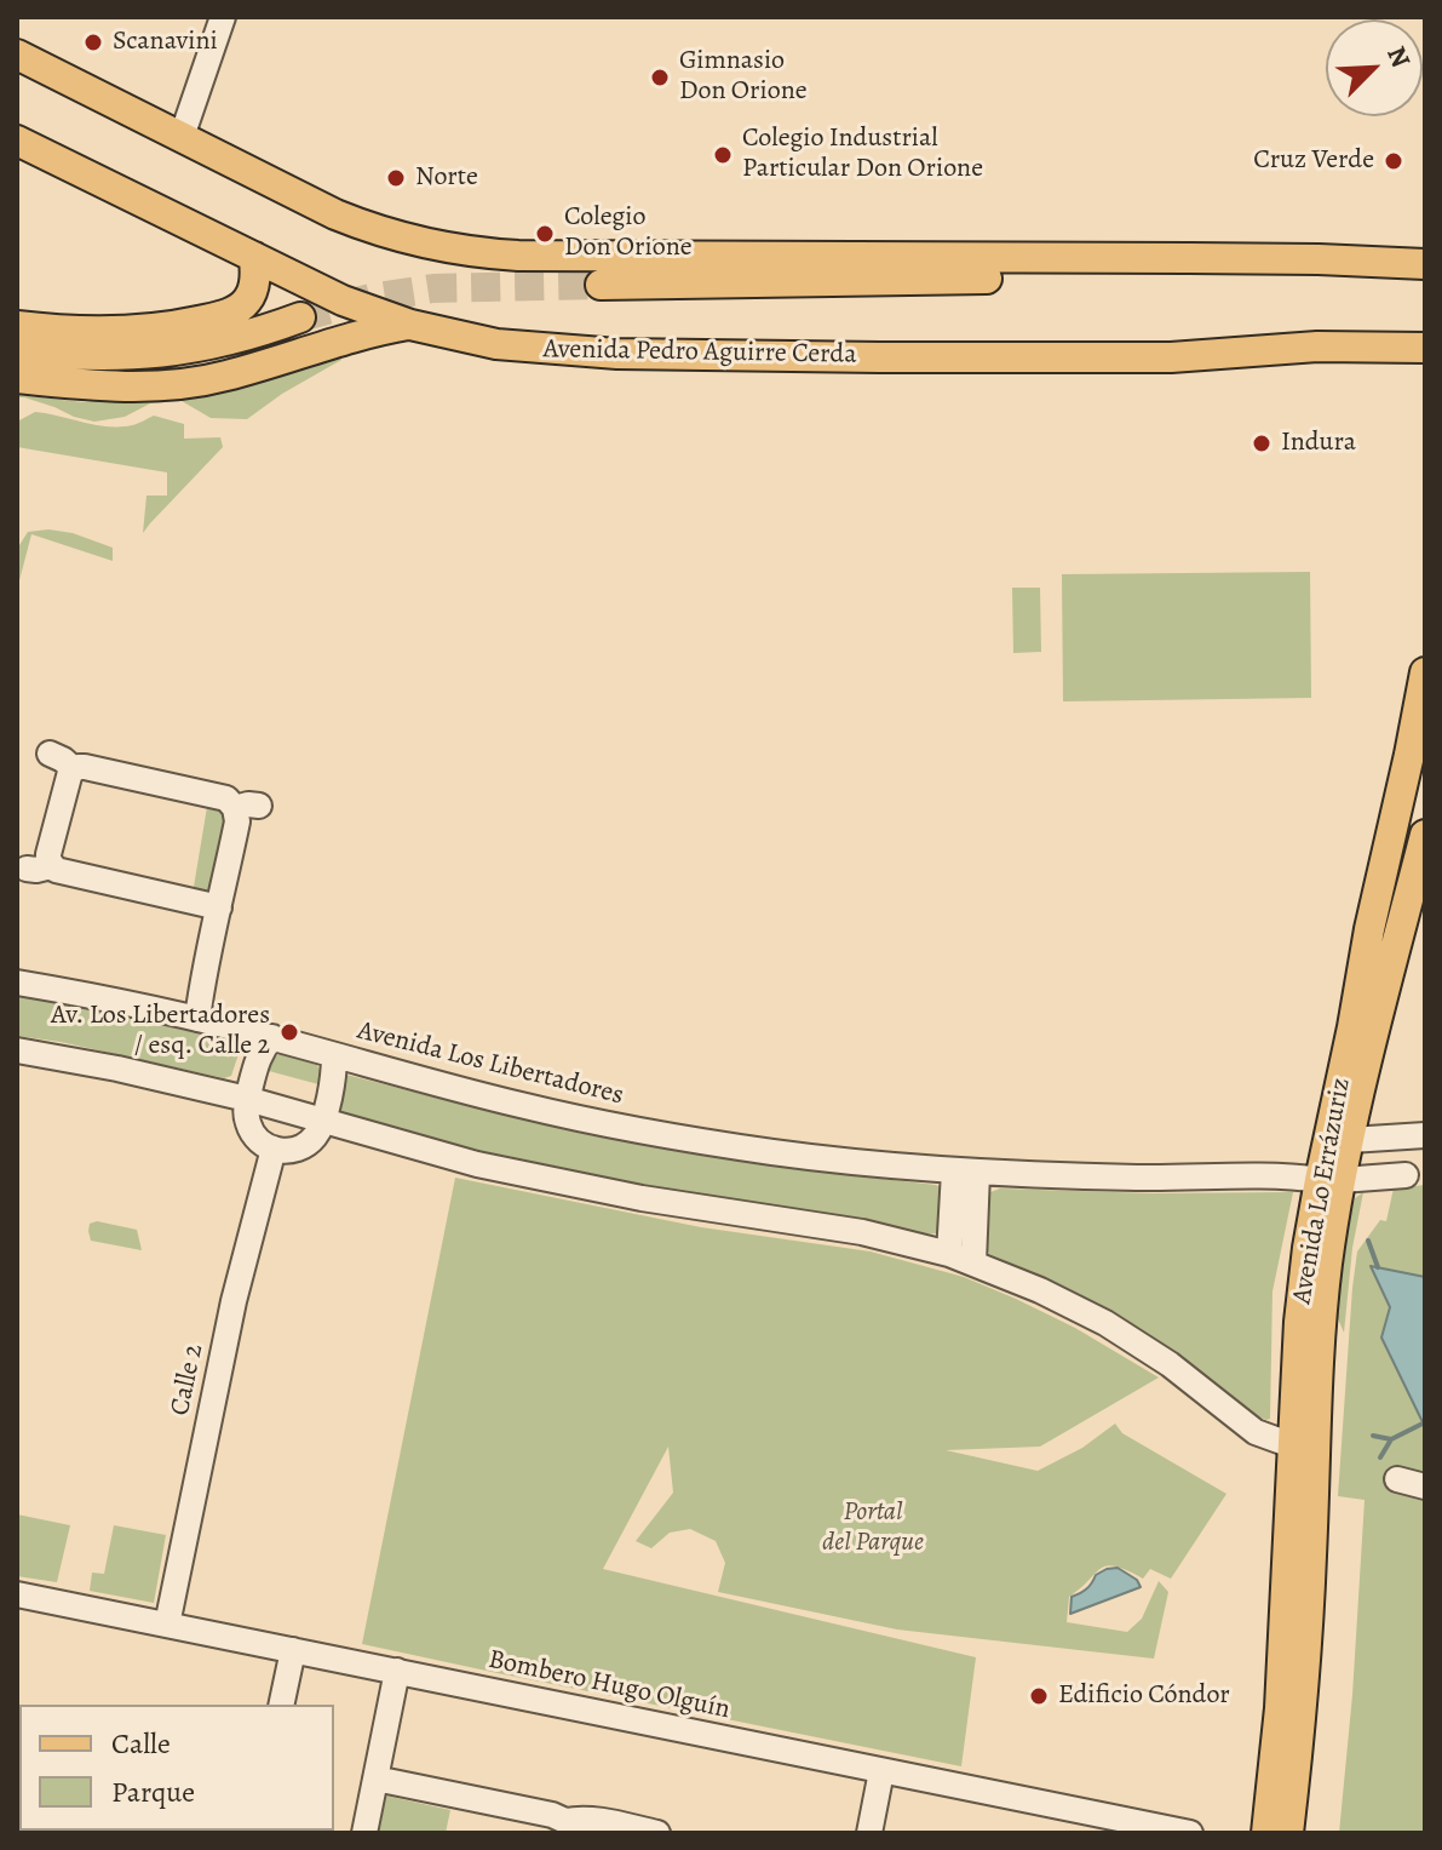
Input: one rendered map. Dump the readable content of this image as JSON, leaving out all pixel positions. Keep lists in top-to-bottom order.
{
  "streets": {
    "main road": ["Avenida Pedro Aguirre Cerda", "Avenida Lo Errázuriz"],
    "street": ["Avenida Los Libertadores", "Calle 2", "Bombero Hugo Olguín"]
  },
  "crossings": [
    ["Avenida Los Libertadores", "Avenida Lo Errázuriz"],
    ["Calle 2", "Bombero Hugo Olguín"]
  ],
  "parks": ["Portal del Parque"],
  "places": [
    "Scanavini",
    "Gimnasio Don Orione",
    "Colegio Industrial Particular Don Orione",
    "Cruz Verde",
    "Norte",
    "Colegio Don Orione",
    "Indura",
    "Av. Los Libertadores / esq. Calle 2",
    "Edificio Cóndor"
  ],
  "legend": ["Calle", "Parque"],
  "north": "top right"
}
